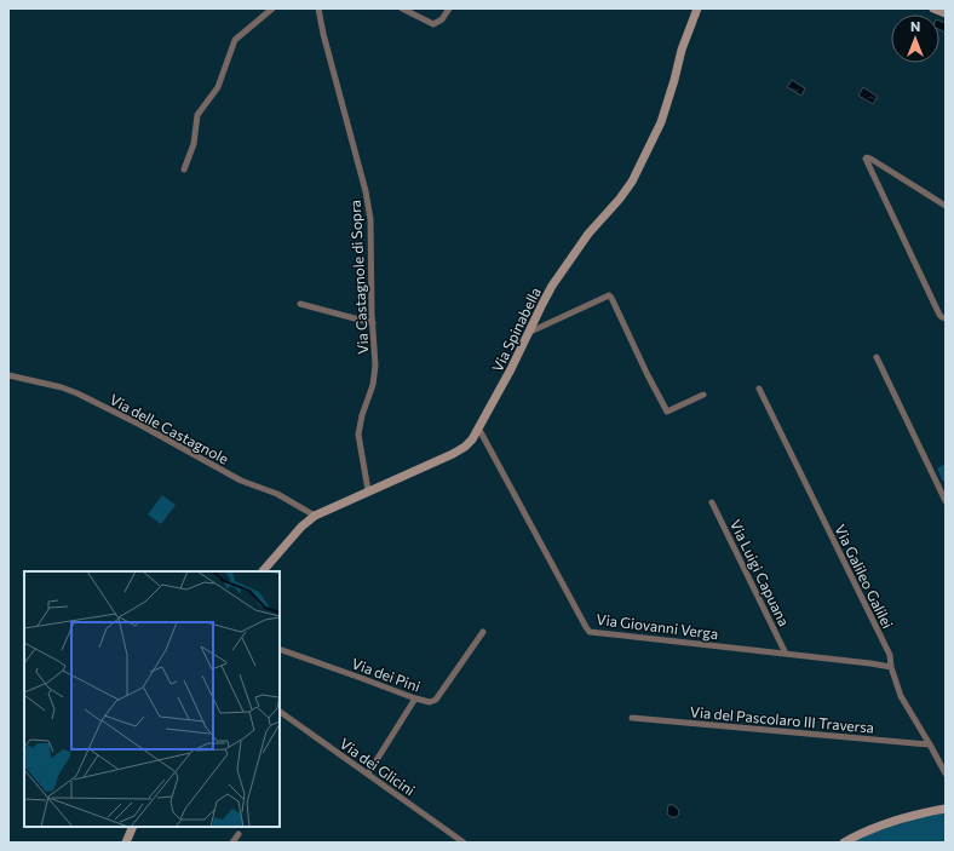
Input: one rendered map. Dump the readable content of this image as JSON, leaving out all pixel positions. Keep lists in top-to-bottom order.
{
  "streets": {
    "street": [
      "Via Castagnole di Sopra",
      "Via Spinabella",
      "Via delle Castagnole",
      "Via Luigi Capuana",
      "Via Galileo Galilei",
      "Via Giovanni Verga",
      "Via dei Pini",
      "Via del Pascolaro III Traversa",
      "Via dei Glicini"
    ]
  },
  "crossings": [
    ["Via Castagnole di Sopra", "Via Spinabella"],
    ["Via Spinabella", "Via delle Castagnole"],
    ["Via Spinabella", "Via Giovanni Verga"],
    ["Via Luigi Capuana", "Via Giovanni Verga"],
    ["Via Galileo Galilei", "Via Giovanni Verga"],
    ["Via Galileo Galilei", "Via del Pascolaro III Traversa"]
  ],
  "north": "top"
}
